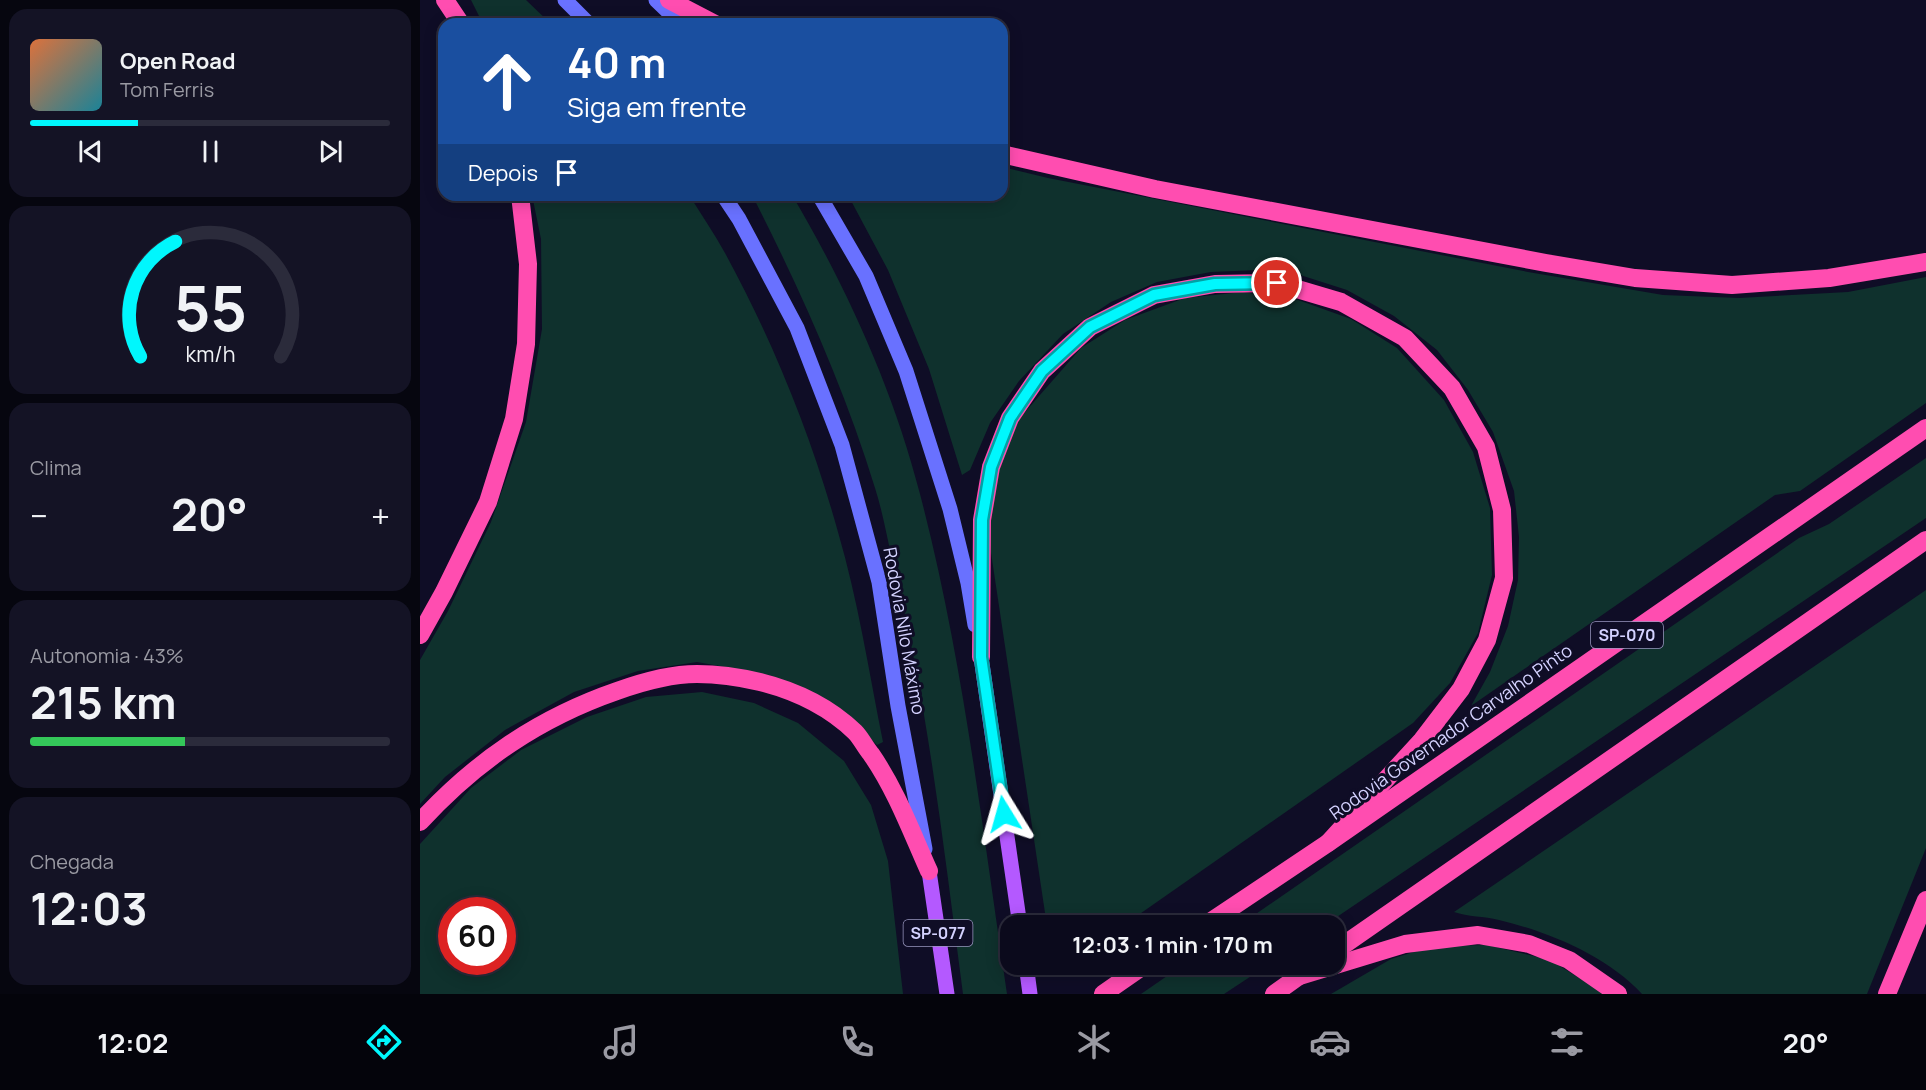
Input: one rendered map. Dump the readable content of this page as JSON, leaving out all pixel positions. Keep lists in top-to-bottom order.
{
  "streets": {
    "highway": ["SP-070", "Rodovia Governador Carvalho Pinto"],
    "main road": ["Rodovia Nilo Máximo", "SP-077"]
  },
  "page": {
    "turn": ["40 m", "Siga em frente"],
    "song": ["Open Road", "Tom Ferris"],
    "then": "Depois",
    "tile": [
      "Clima",
      ["Autonomia · 43%", "215 km"],
      ["Chegada", "12:03"]
    ],
    "heat": ["−", "20°", "+"],
    "limit": "60",
    "trip": "12:03 · 1 min · 170 m",
    "tabs": ["12:02", "20°"],
    "gauge": ["55", "km/h"]
  }
}
